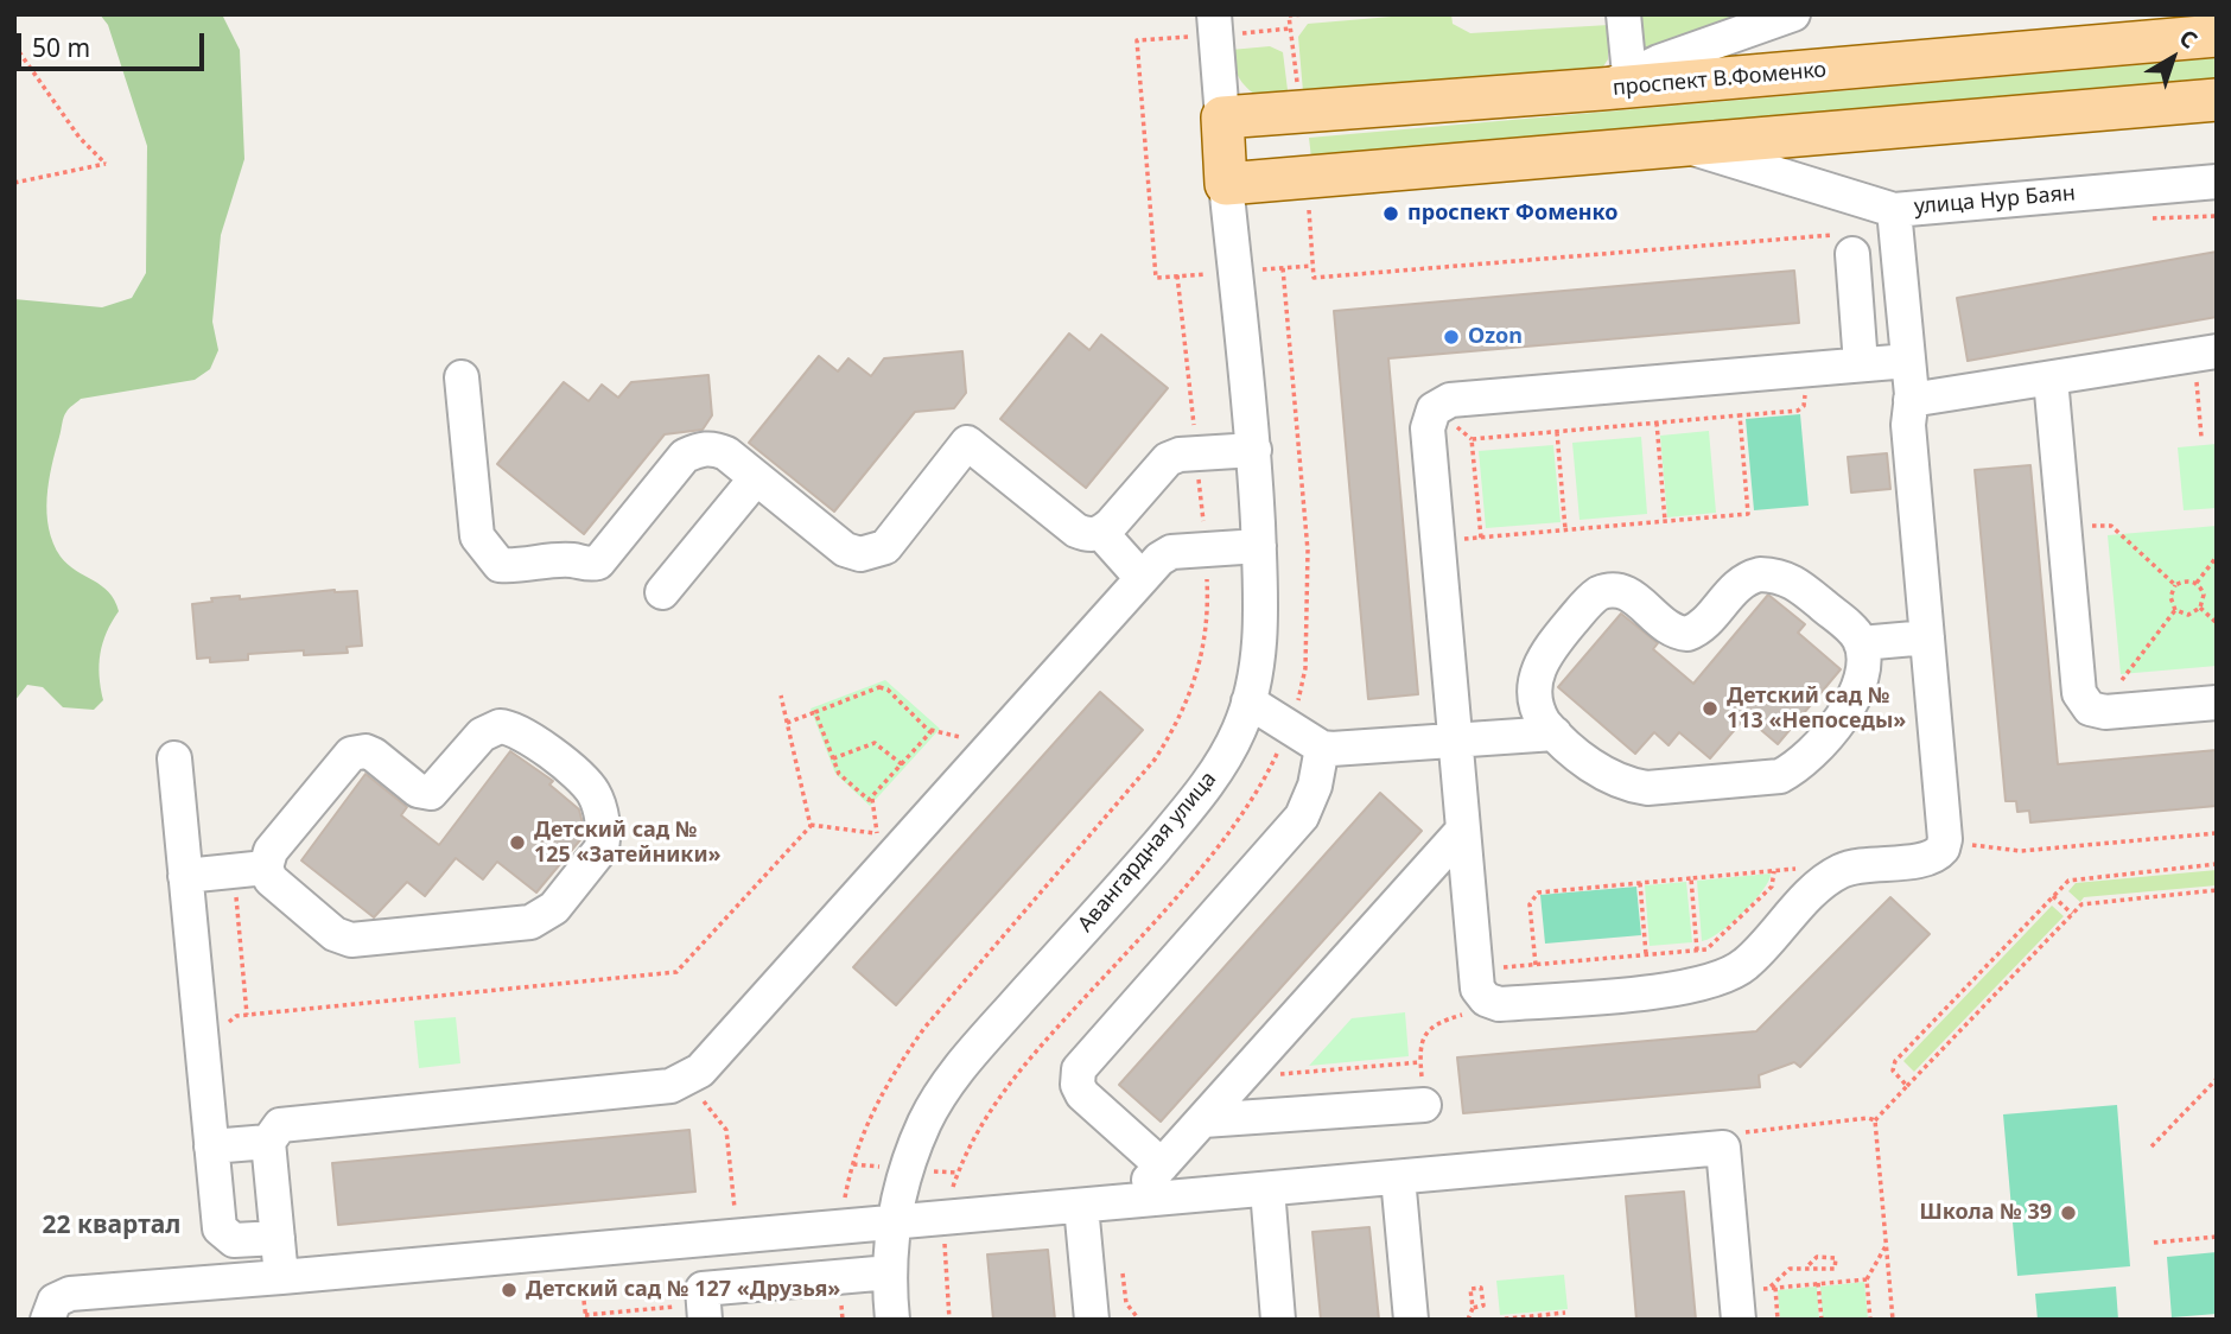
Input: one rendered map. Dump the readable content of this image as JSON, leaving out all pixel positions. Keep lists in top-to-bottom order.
{
  "streets": {
    "main road": ["проспект В.Фоменко"],
    "street": ["улица Нур Баян", "Авангардная улица"]
  },
  "districts": ["22 квартал"],
  "places": [
    "проспект Фоменко",
    "Ozon",
    "Детский сад № 113 «Непоседы»",
    "Детский сад № 125 «Затейники»",
    "Школа № 39",
    "Детский сад № 127 «Друзья»"
  ],
  "scale_bar": "50 m",
  "north": "top right"
}
